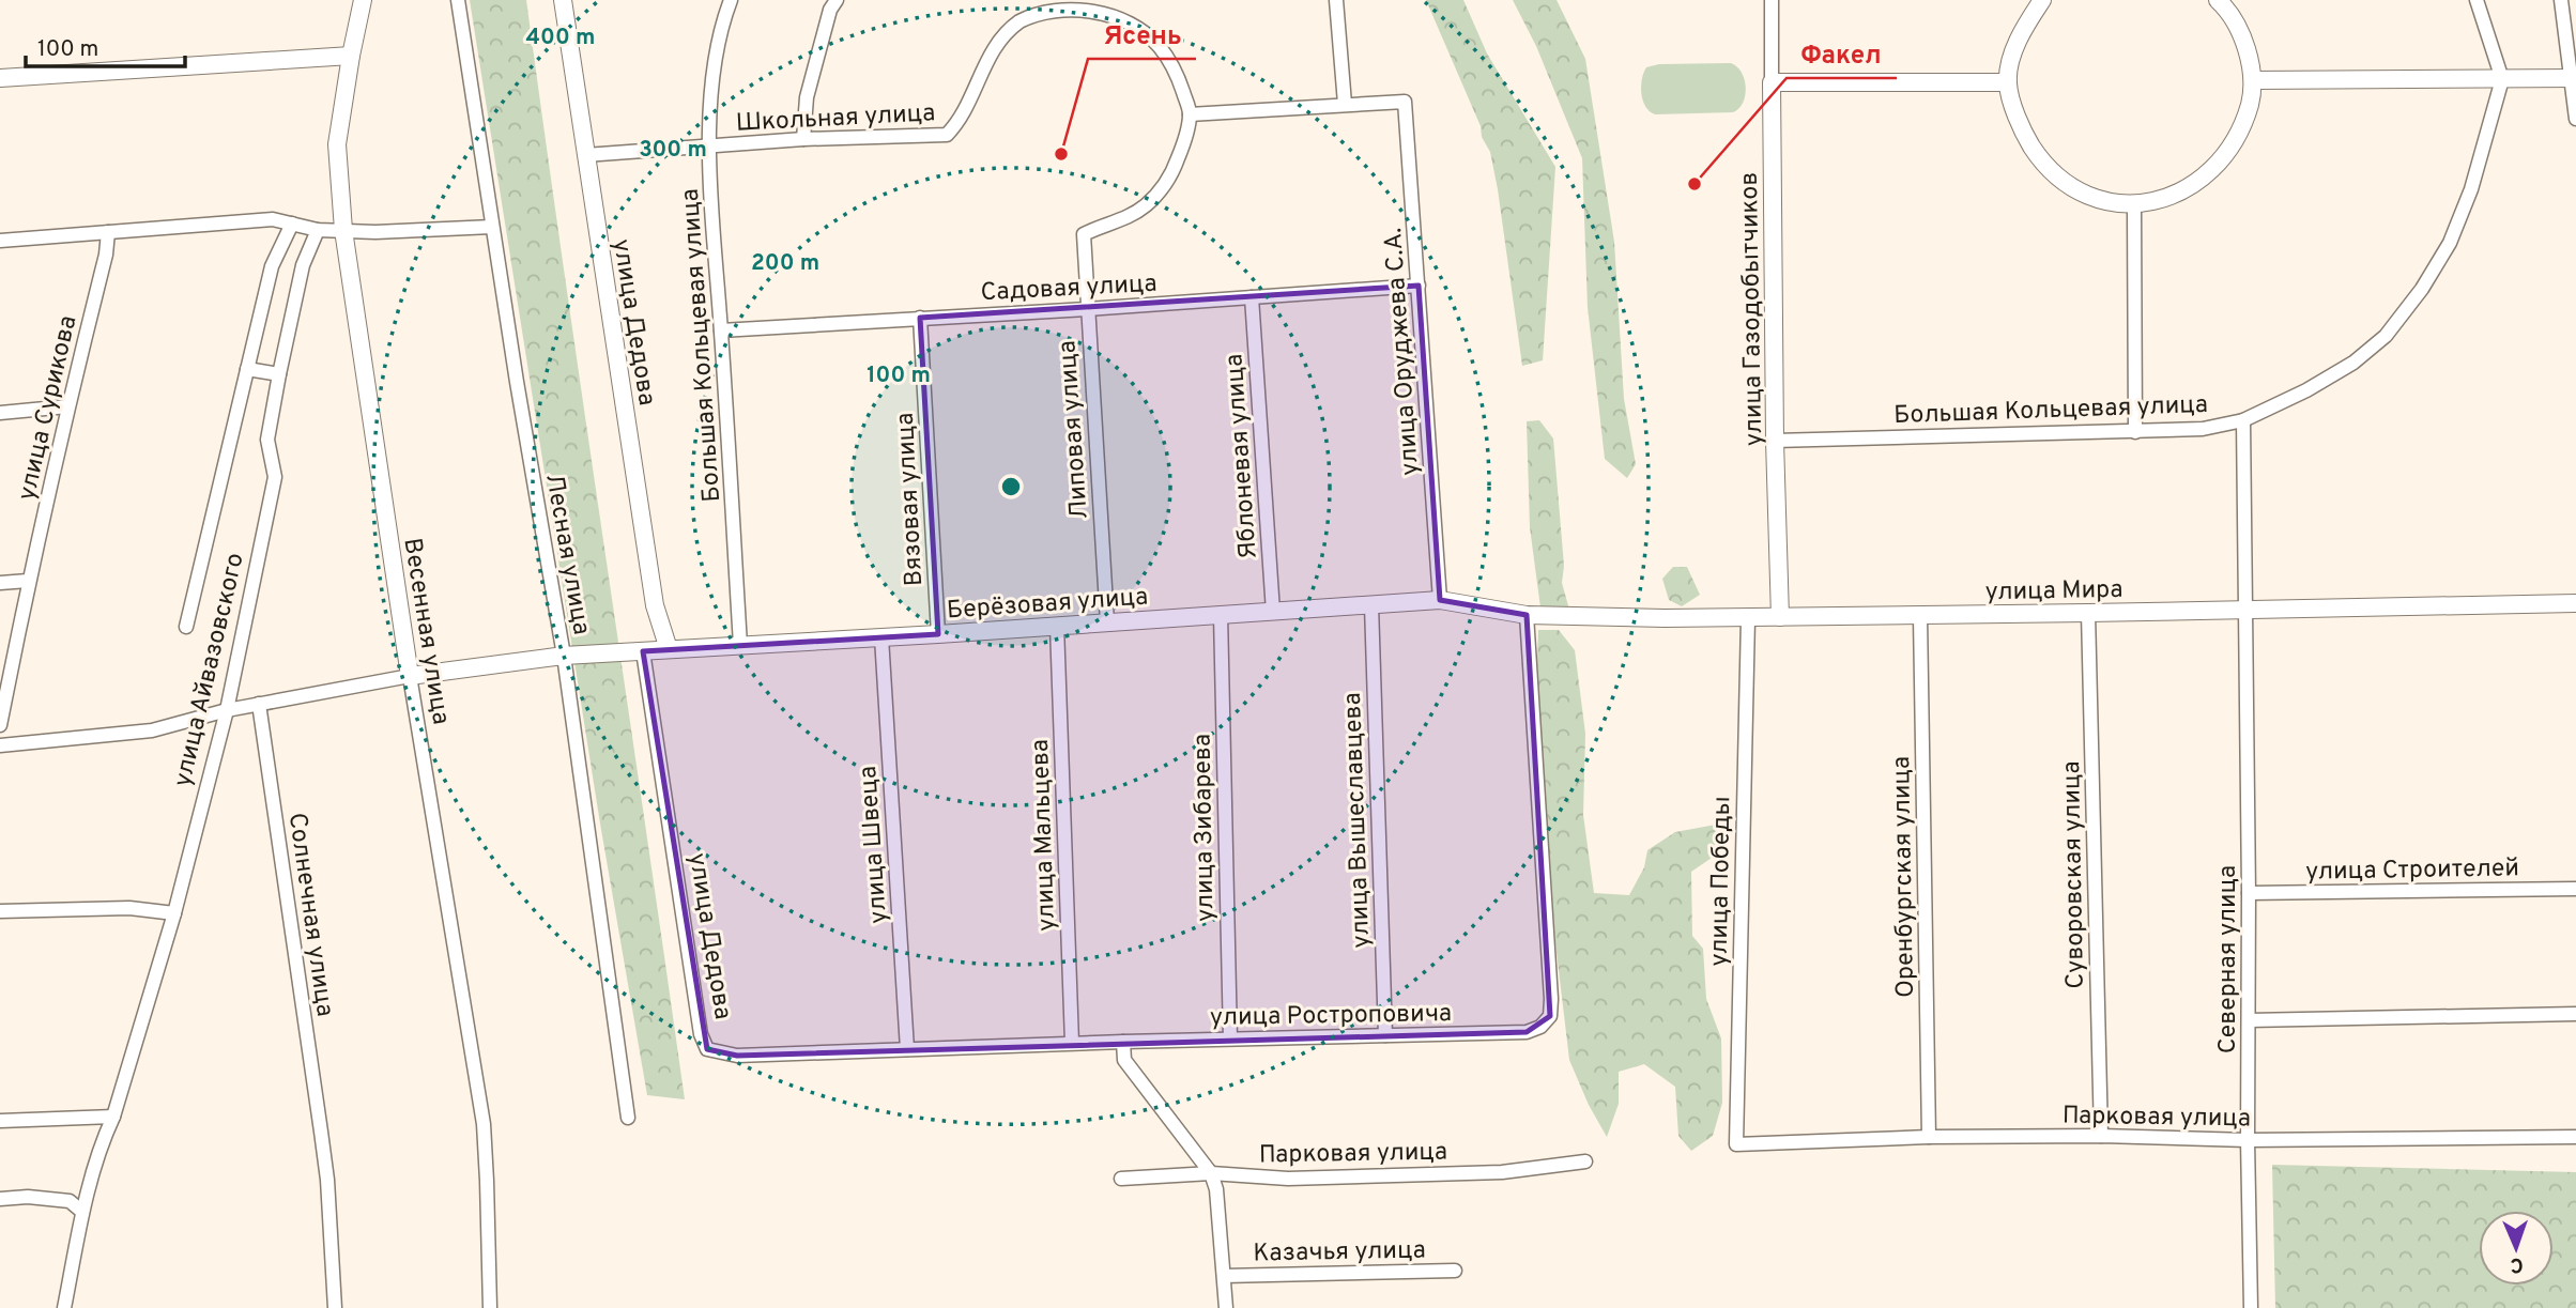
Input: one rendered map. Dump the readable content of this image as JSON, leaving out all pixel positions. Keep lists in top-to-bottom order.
{
  "streets": {
    "street": [
      "Школьная улица",
      "Садовая улица",
      "улица Газодобытчиков",
      "улица Дедова",
      "Большая Кольцевая улица",
      "улица Оруджева С.А.",
      "улица Сурикова",
      "Липовая улица",
      "Яблоневая улица",
      "Вязовая улица",
      "Лесная улица",
      "улица Мира",
      "Берёзовая улица",
      "Весенная улица",
      "улица Айвазовского",
      "улица Вышеславцева",
      "улица Зибарева",
      "улица Мальцева",
      "улица Швеца",
      "улица Строителей",
      "Суворовская улица",
      "Оренбургская улица",
      "улица Победы",
      "Солнечная улица",
      "Северная улица",
      "улица Ростроповича",
      "Парковая улица",
      "Казачья улица"
    ]
  },
  "crossings": [
    ["Школьная улица", "улица Дедова"],
    ["Школьная улица", "Большая Кольцевая улица"],
    ["Школьная улица", "Липовая улица"],
    ["Садовая улица", "Большая Кольцевая улица"],
    ["Садовая улица", "улица Оруджева С.А."],
    ["Садовая улица", "Липовая улица"],
    ["Садовая улица", "Яблоневая улица"],
    ["Садовая улица", "Вязовая улица"],
    ["улица Газодобытчиков", "Большая Кольцевая улица"],
    ["улица Газодобытчиков", "улица Мира"],
    ["улица Дедова", "Берёзовая улица"],
    ["улица Дедова", "улица Ростроповича"],
    ["Большая Кольцевая улица", "Берёзовая улица"],
    ["Большая Кольцевая улица", "Северная улица"],
    ["улица Оруджева С.А.", "Берёзовая улица"],
    ["Липовая улица", "Берёзовая улица"],
    ["Яблоневая улица", "Берёзовая улица"],
    ["Вязовая улица", "Берёзовая улица"],
    ["Лесная улица", "Берёзовая улица"],
    ["улица Мира", "Берёзовая улица"],
    ["улица Мира", "Суворовская улица"],
    ["улица Мира", "Оренбургская улица"],
    ["улица Мира", "улица Победы"],
    ["улица Мира", "Северная улица"],
    ["улица Мира", "улица Ростроповича"],
    ["Берёзовая улица", "Весенная улица"],
    ["Берёзовая улица", "улица Вышеславцева"],
    ["Берёзовая улица", "улица Зибарева"],
    ["Берёзовая улица", "улица Мальцева"],
    ["Берёзовая улица", "улица Швеца"],
    ["Берёзовая улица", "улица Ростроповича"],
    ["улица Вышеславцева", "улица Ростроповича"],
    ["улица Зибарева", "улица Ростроповича"],
    ["улица Мальцева", "улица Ростроповича"],
    ["улица Швеца", "улица Ростроповича"],
    ["улица Строителей", "Северная улица"],
    ["Суворовская улица", "Парковая улица"],
    ["Оренбургская улица", "Парковая улица"],
    ["улица Победы", "Парковая улица"],
    ["Северная улица", "Парковая улица"]
  ],
  "places": ["Ясень", "Факел"],
  "scale_bar": "100 m",
  "north": "bottom",
  "rings": [
    "400 m",
    "300 m",
    "200 m",
    "100 m"
  ]
}
